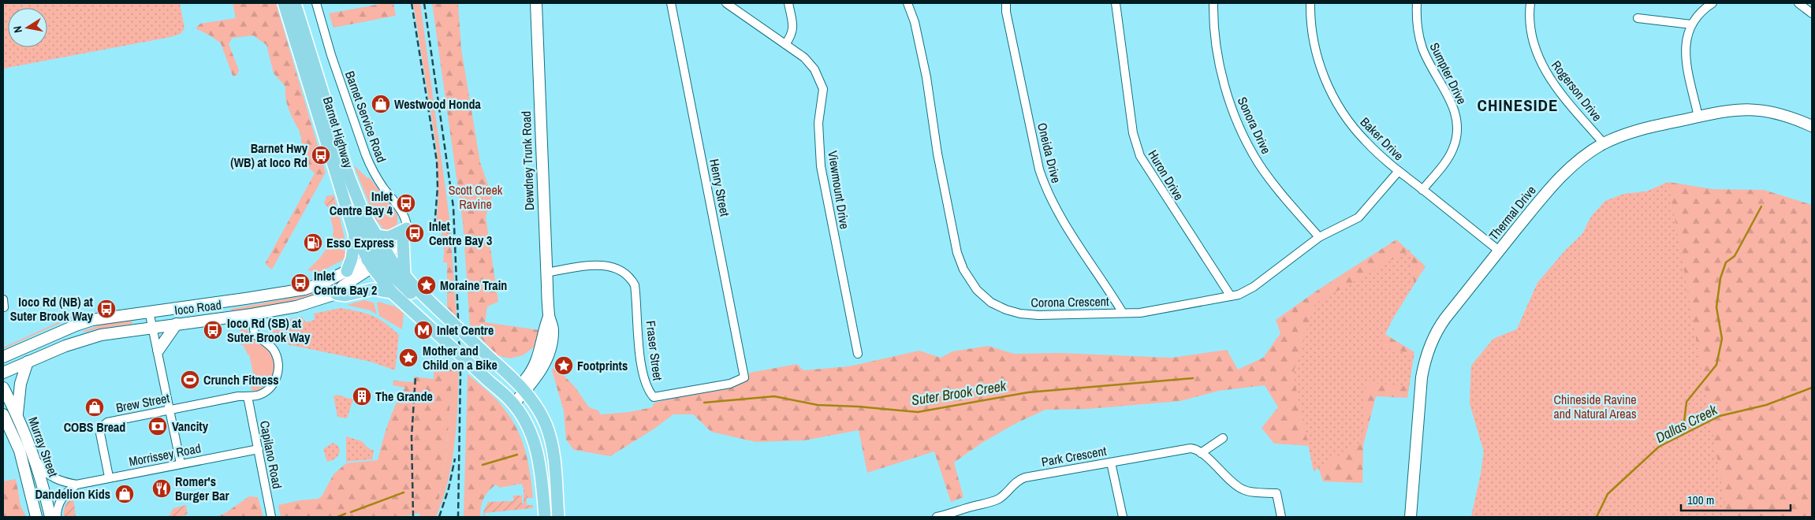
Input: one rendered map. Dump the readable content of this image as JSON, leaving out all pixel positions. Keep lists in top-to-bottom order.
{
  "streets": {
    "main road": [
      "Barnet Highway",
      "Dewdney Trunk Road",
      "Thermal Drive",
      "Ioco Road",
      "Murray Street"
    ],
    "street": [
      "Sumpter Drive",
      "Rogerson Drive",
      "Barnet Service Road",
      "Sonora Drive",
      "Baker Drive",
      "Oneida Drive",
      "Huron Drive",
      "Henry Street",
      "Viewmount Drive",
      "Corona Crescent",
      "Fraser Street",
      "Brew Street",
      "Morrissey Road",
      "Capilano Road",
      "Park Crescent"
    ]
  },
  "crossings": [
    ["Sumpter Drive", "Baker Drive"],
    ["Rogerson Drive", "Thermal Drive"],
    ["Sonora Drive", "Corona Crescent"],
    ["Barnet Highway", "Ioco Road"],
    ["Baker Drive", "Thermal Drive"],
    ["Baker Drive", "Corona Crescent"],
    ["Oneida Drive", "Corona Crescent"],
    ["Dewdney Trunk Road", "Fraser Street"],
    ["Huron Drive", "Corona Crescent"],
    ["Henry Street", "Fraser Street"],
    ["Ioco Road", "Brew Street"],
    ["Brew Street", "Morrissey Road"],
    ["Brew Street", "Capilano Road"],
    ["Murray Street", "Morrissey Road"],
    ["Morrissey Road", "Capilano Road"]
  ],
  "districts": ["CHINESIDE"],
  "water": ["Suter Brook Creek", "Dallas Creek"],
  "parks": ["Scott Creek Ravine", "Chineside Ravine and Natural Areas"],
  "places": {
    "shop": ["Westwood Honda", "COBS Bread", "Dandelion Kids"],
    "bus stop": [
      "Barnet Hwy (WB) at Ioco Rd",
      "Inlet Centre Bay 4",
      "Inlet Centre Bay 3",
      "Inlet Centre Bay 2",
      "Ioco Rd (NB) at Suter Brook Way",
      "Ioco Rd (SB) at Suter Brook Way"
    ],
    "fuel station": ["Esso Express"],
    "place": ["Moraine Train", "Mother and Child on a Bike", "Footprints"],
    "metro station": ["Inlet Centre"],
    "sports": ["Crunch Fitness"],
    "building": ["The Grande"],
    "bank": ["Vancity"],
    "restaurant": ["Romer's Burger Bar"]
  },
  "scale_bar": "100 m",
  "north": "left"
}
